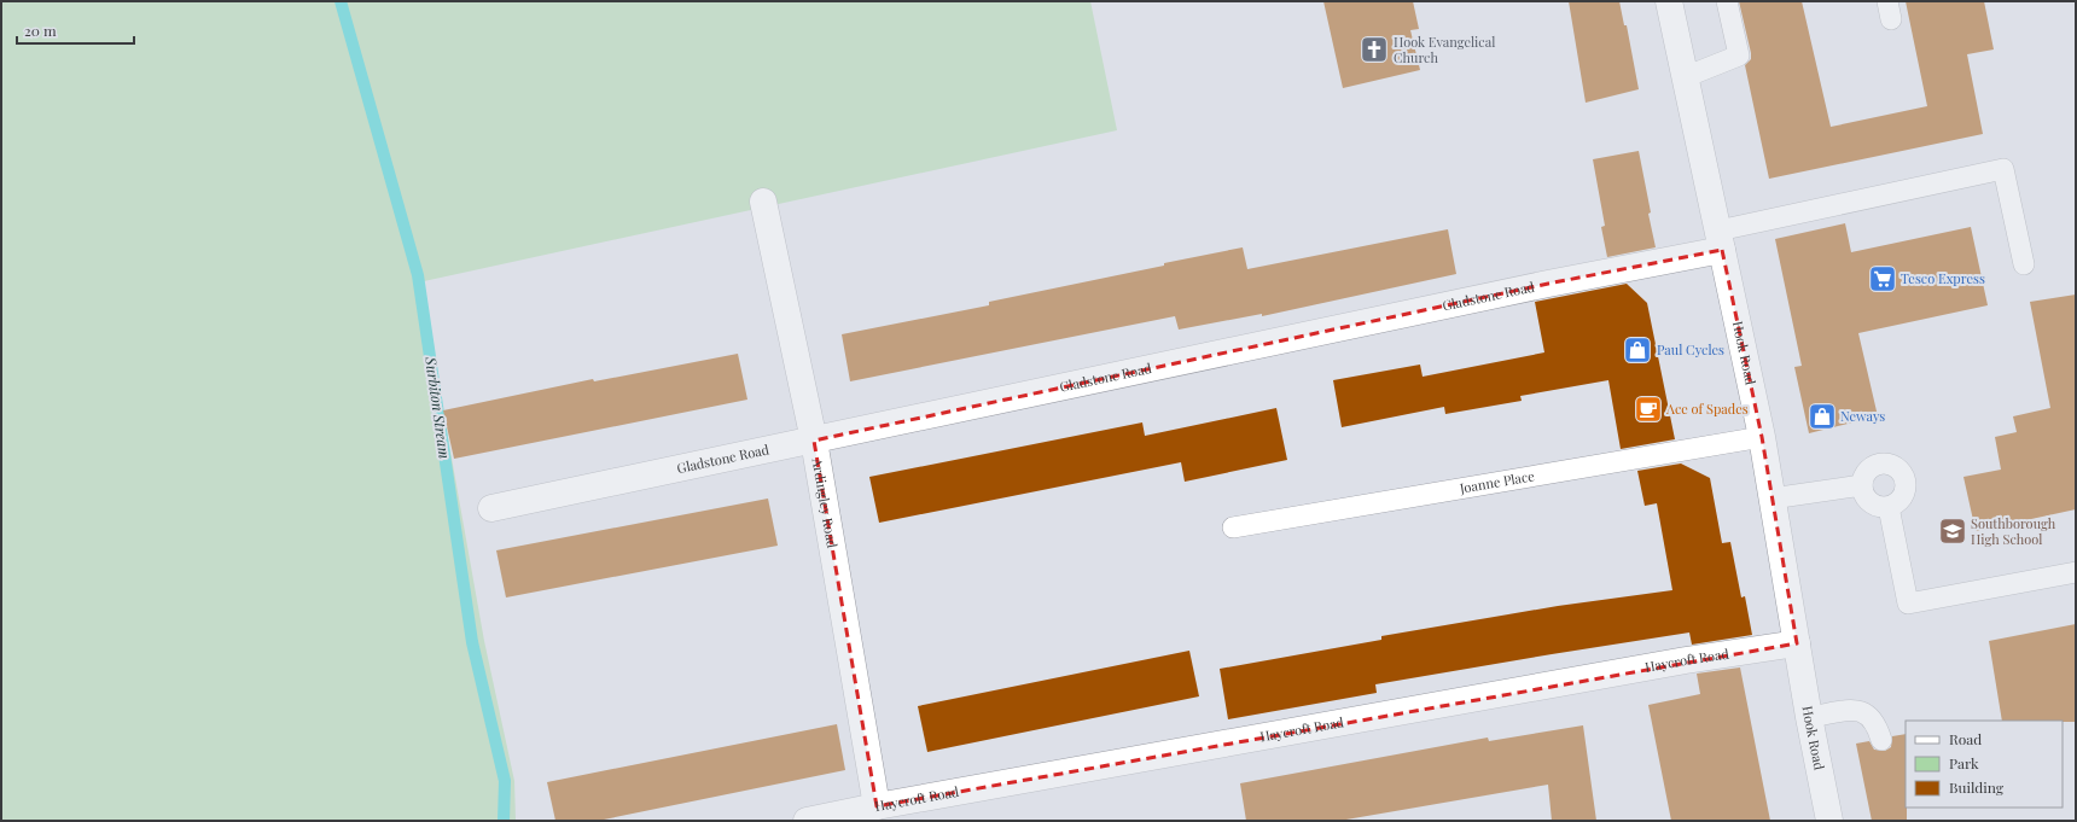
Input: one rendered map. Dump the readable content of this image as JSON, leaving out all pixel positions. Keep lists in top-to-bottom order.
{
  "streets": {
    "street": [
      "Gladstone Road",
      "Hook Road",
      "Ardingley Road",
      "Haycroft Road"
    ],
    "lane": ["Joanne Place"]
  },
  "crossings": [
    ["Gladstone Road", "Hook Road"],
    ["Gladstone Road", "Ardingley Road"],
    ["Hook Road", "Joanne Place"],
    ["Hook Road", "Haycroft Road"],
    ["Ardingley Road", "Haycroft Road"]
  ],
  "water": ["Surbiton Stream"],
  "places": {
    "church": ["Hook Evangelical Church"],
    "supermarket": ["Tesco Express"],
    "shop": ["Paul Cycles", "Neways"],
    "cafe": ["Ace of Spades"],
    "school or university": ["Southborough High School"]
  },
  "legend": ["Road", "Park", "Building"],
  "scale_bar": "20 m"
}
